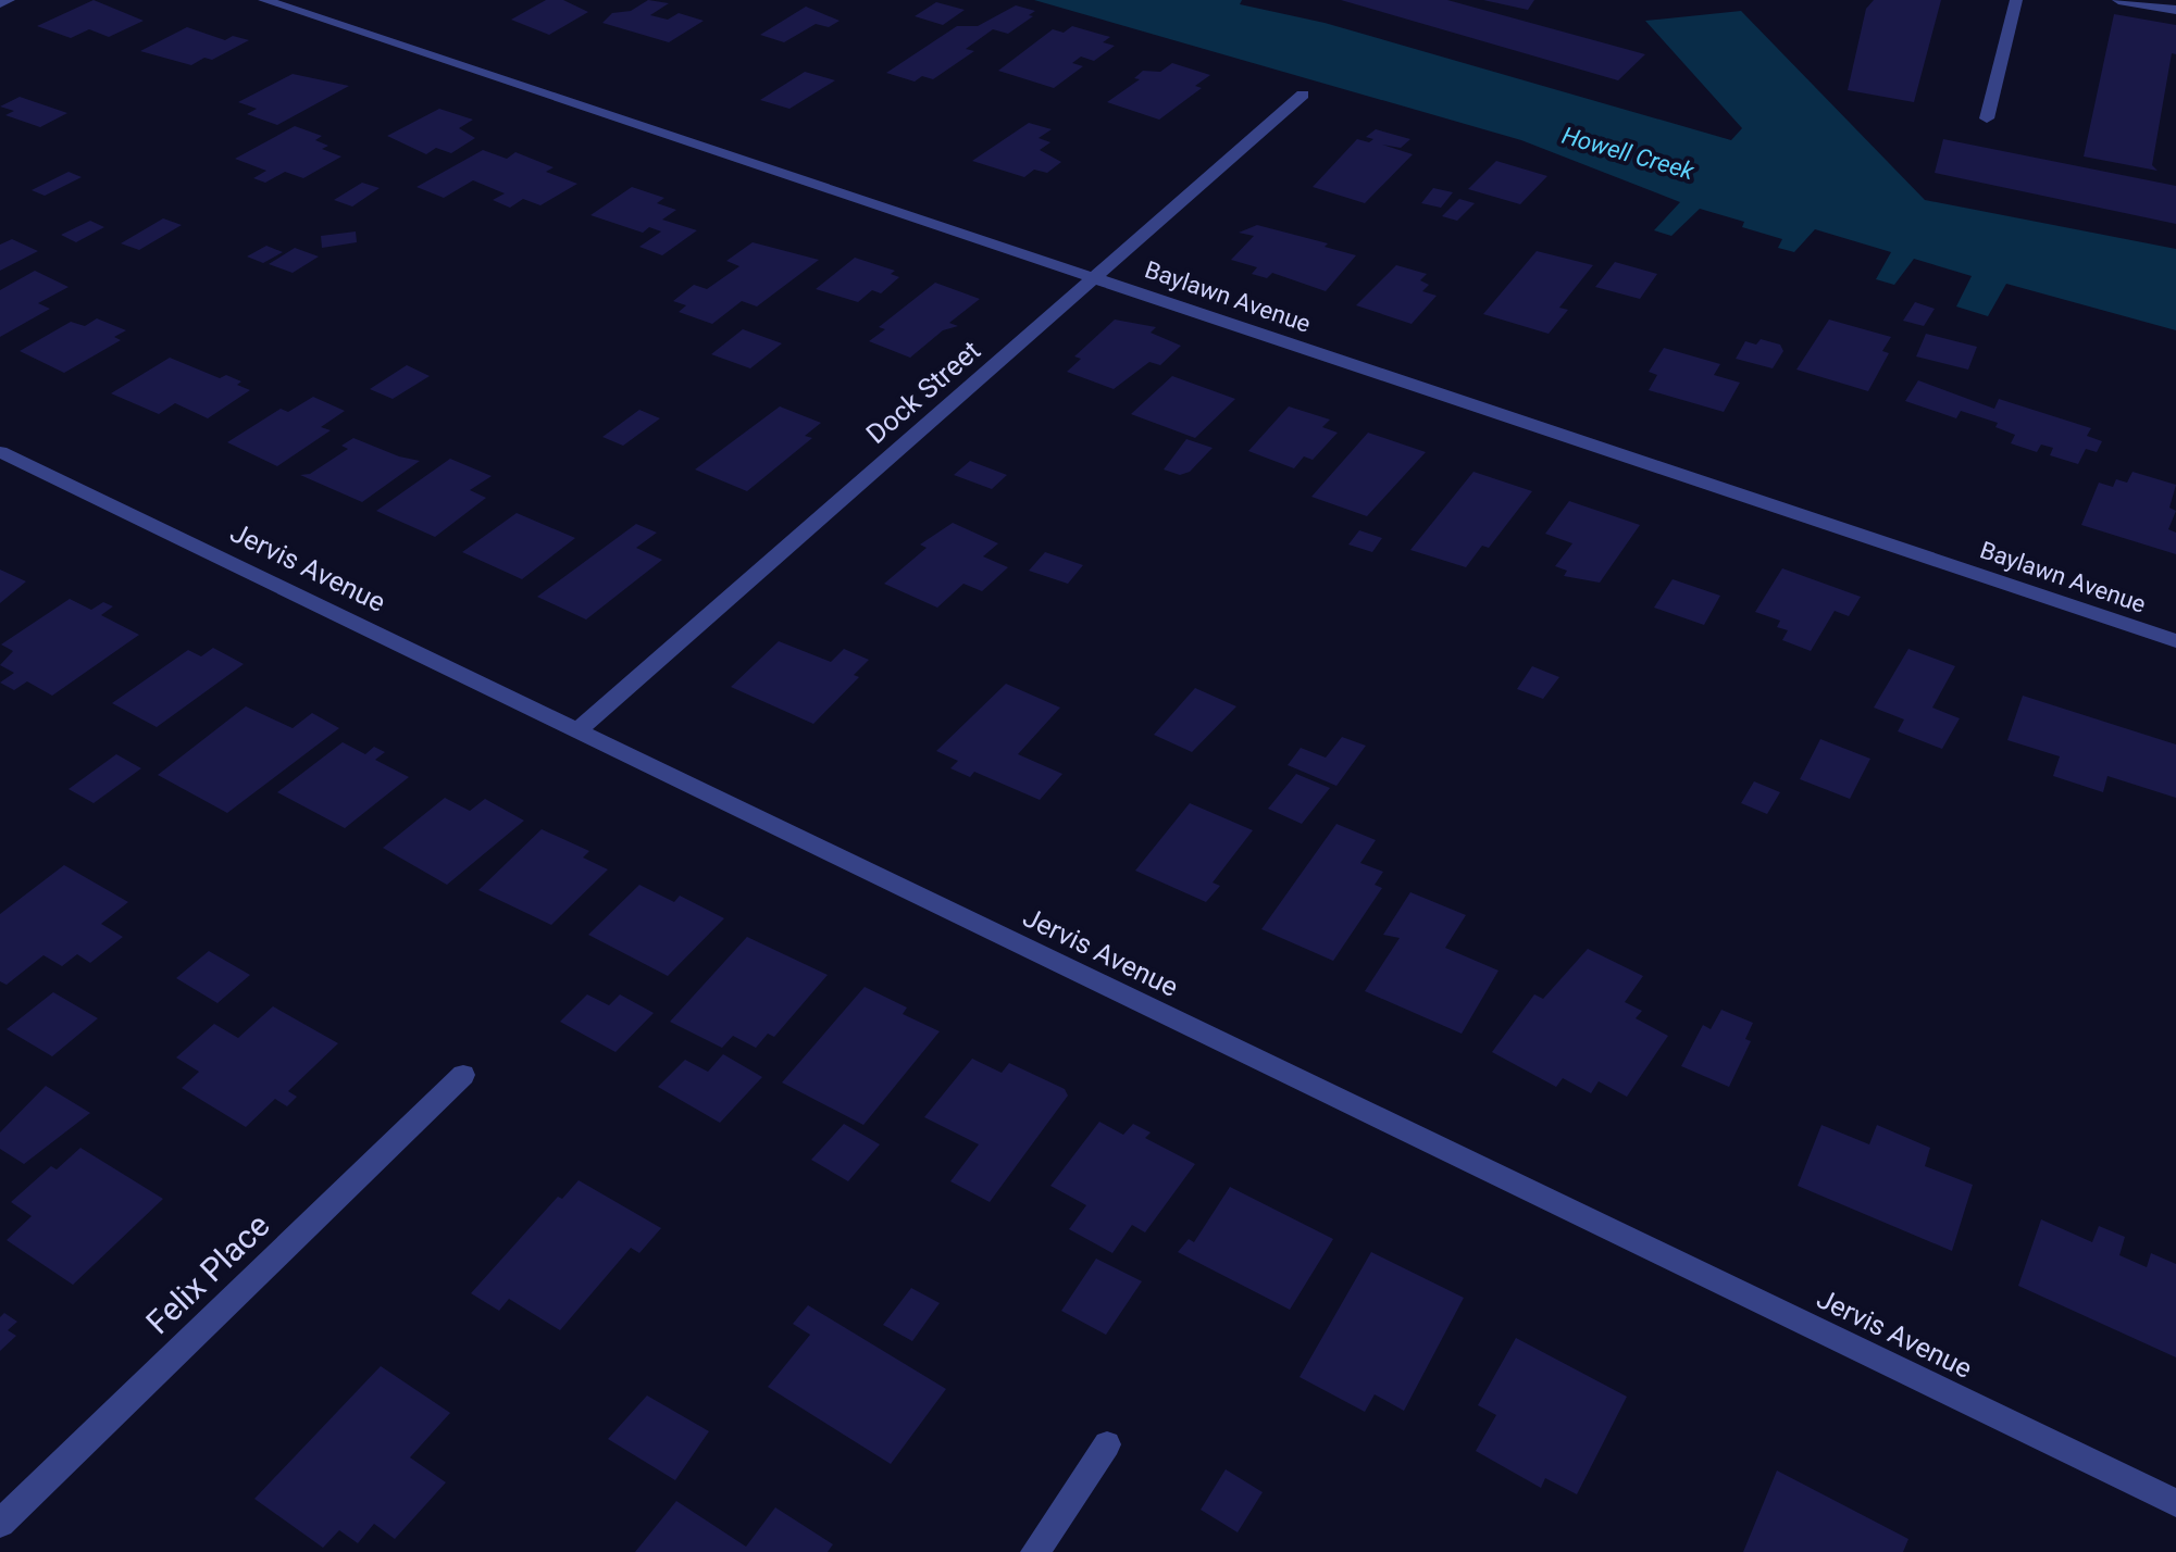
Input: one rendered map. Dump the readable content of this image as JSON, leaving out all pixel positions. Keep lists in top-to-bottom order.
{
  "streets": {
    "street": [
      "Baylawn Avenue",
      "Dock Street",
      "Jervis Avenue",
      "Felix Place"
    ]
  },
  "crossings": [
    ["Baylawn Avenue", "Dock Street"],
    ["Dock Street", "Jervis Avenue"]
  ],
  "water": ["Howell Creek"]
}
